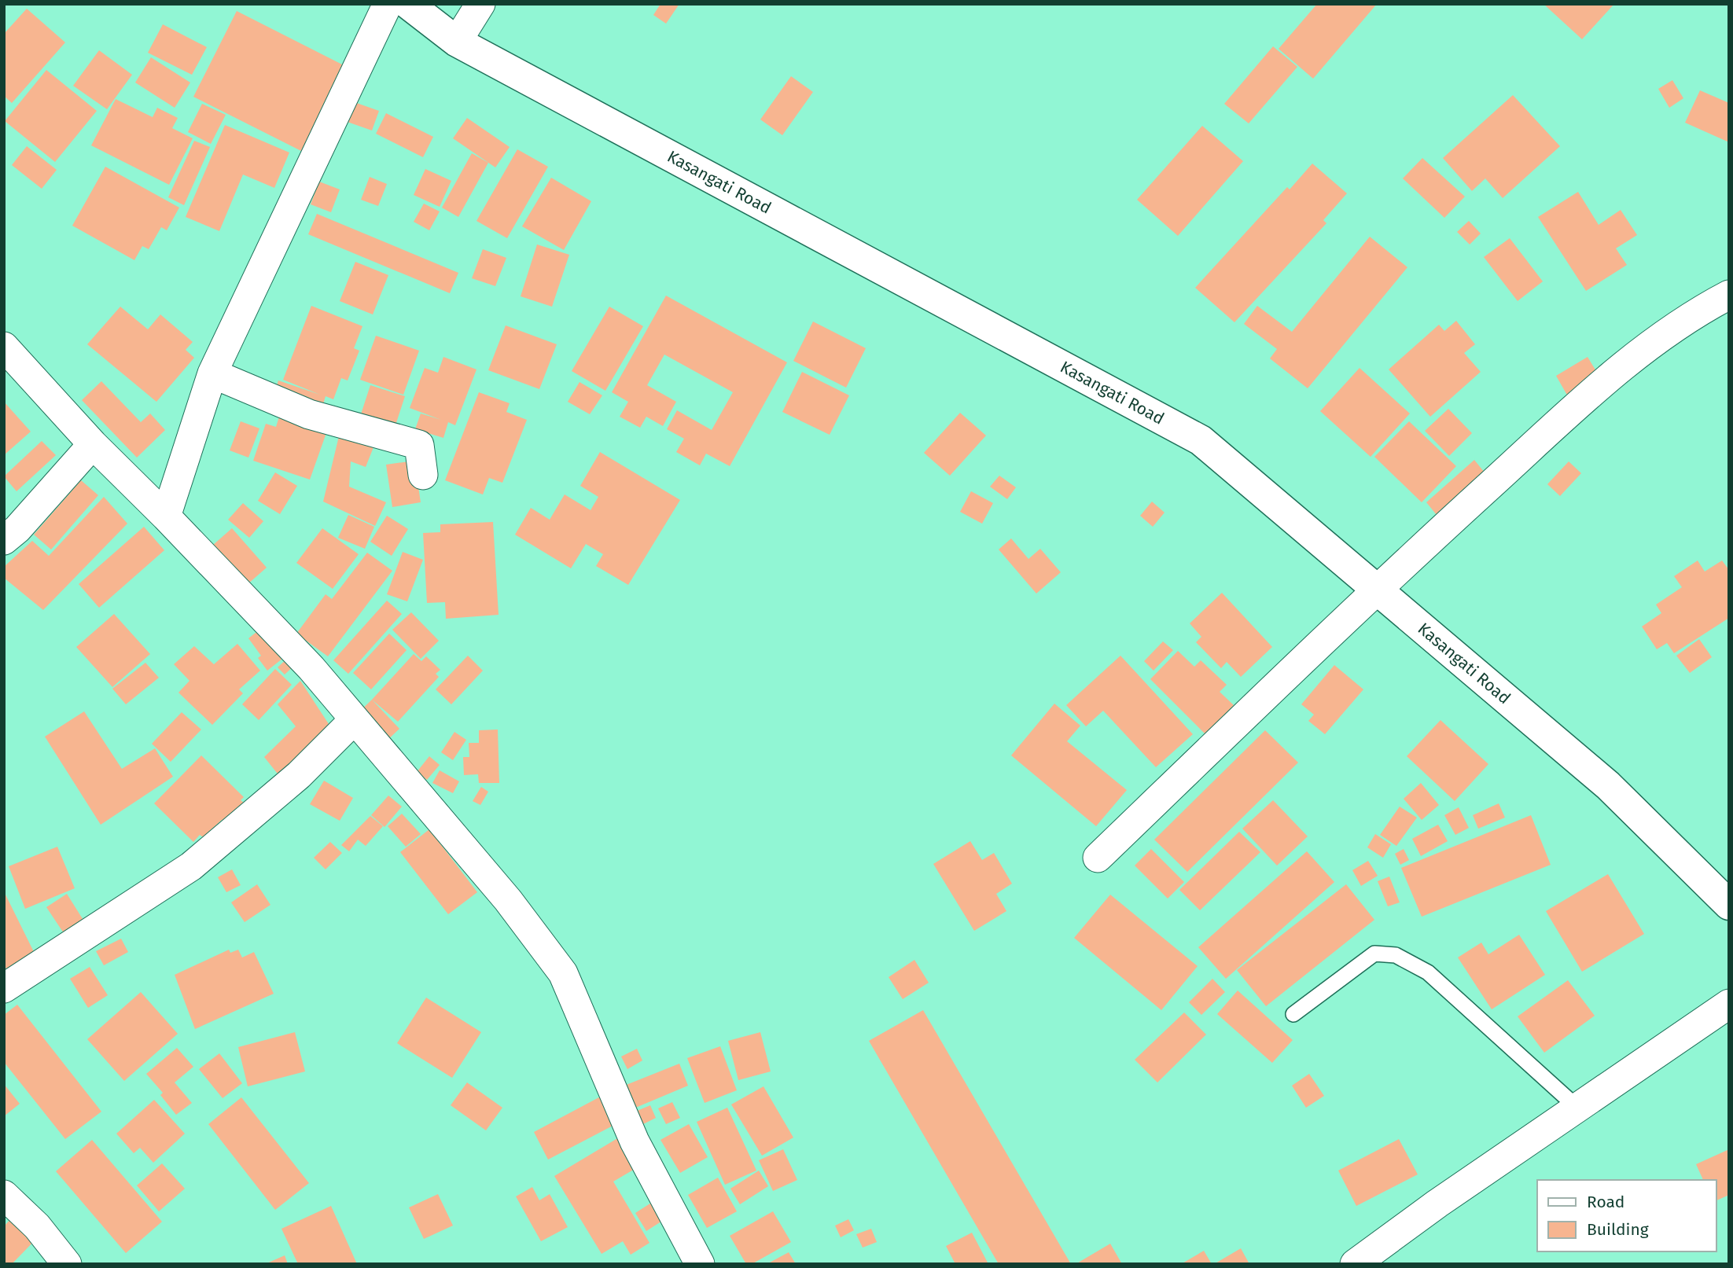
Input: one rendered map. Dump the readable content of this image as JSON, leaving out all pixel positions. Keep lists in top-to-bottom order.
{
  "streets": {
    "street": ["Kasangati Road"]
  },
  "legend": ["Road", "Building"]
}
